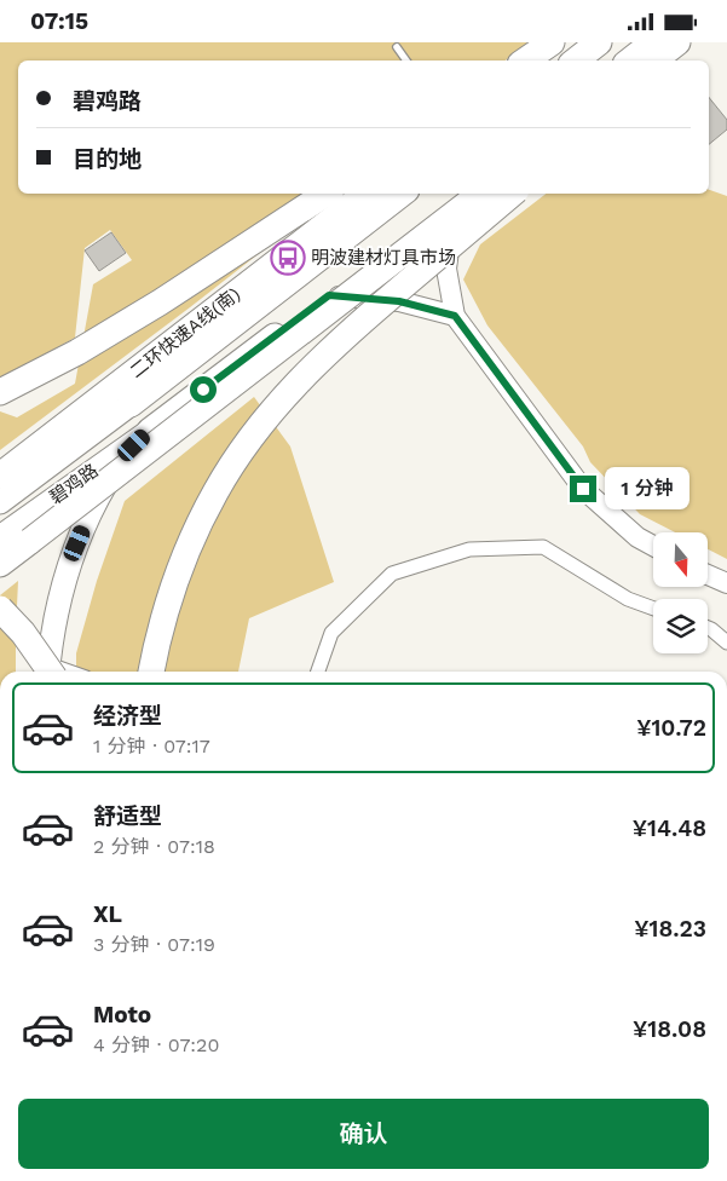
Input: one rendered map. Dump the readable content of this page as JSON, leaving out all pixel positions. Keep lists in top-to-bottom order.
{
  "streets": {
    "highway": ["二环快速A线(南)", "碧鸡路"]
  },
  "places": {
    "bus stop": ["明波建材灯具市场"]
  },
  "north": "bottom",
  "page": {
    "status": "07:15",
    "banner": ["碧鸡路", "目的地"],
    "bubble": "1 分钟",
    "list": [
      {
        "name": "经济型",
        "note": "1 分钟 · 07:17",
        "value": "¥10.72"
      },
      {
        "name": "舒适型",
        "note": "2 分钟 · 07:18",
        "value": "¥14.48"
      },
      {
        "name": "XL",
        "note": "3 分钟 · 07:19",
        "value": "¥18.23"
      },
      {
        "name": "Moto",
        "note": "4 分钟 · 07:20",
        "value": "¥18.08"
      }
    ],
    "buttons": "确认"
  }
}
